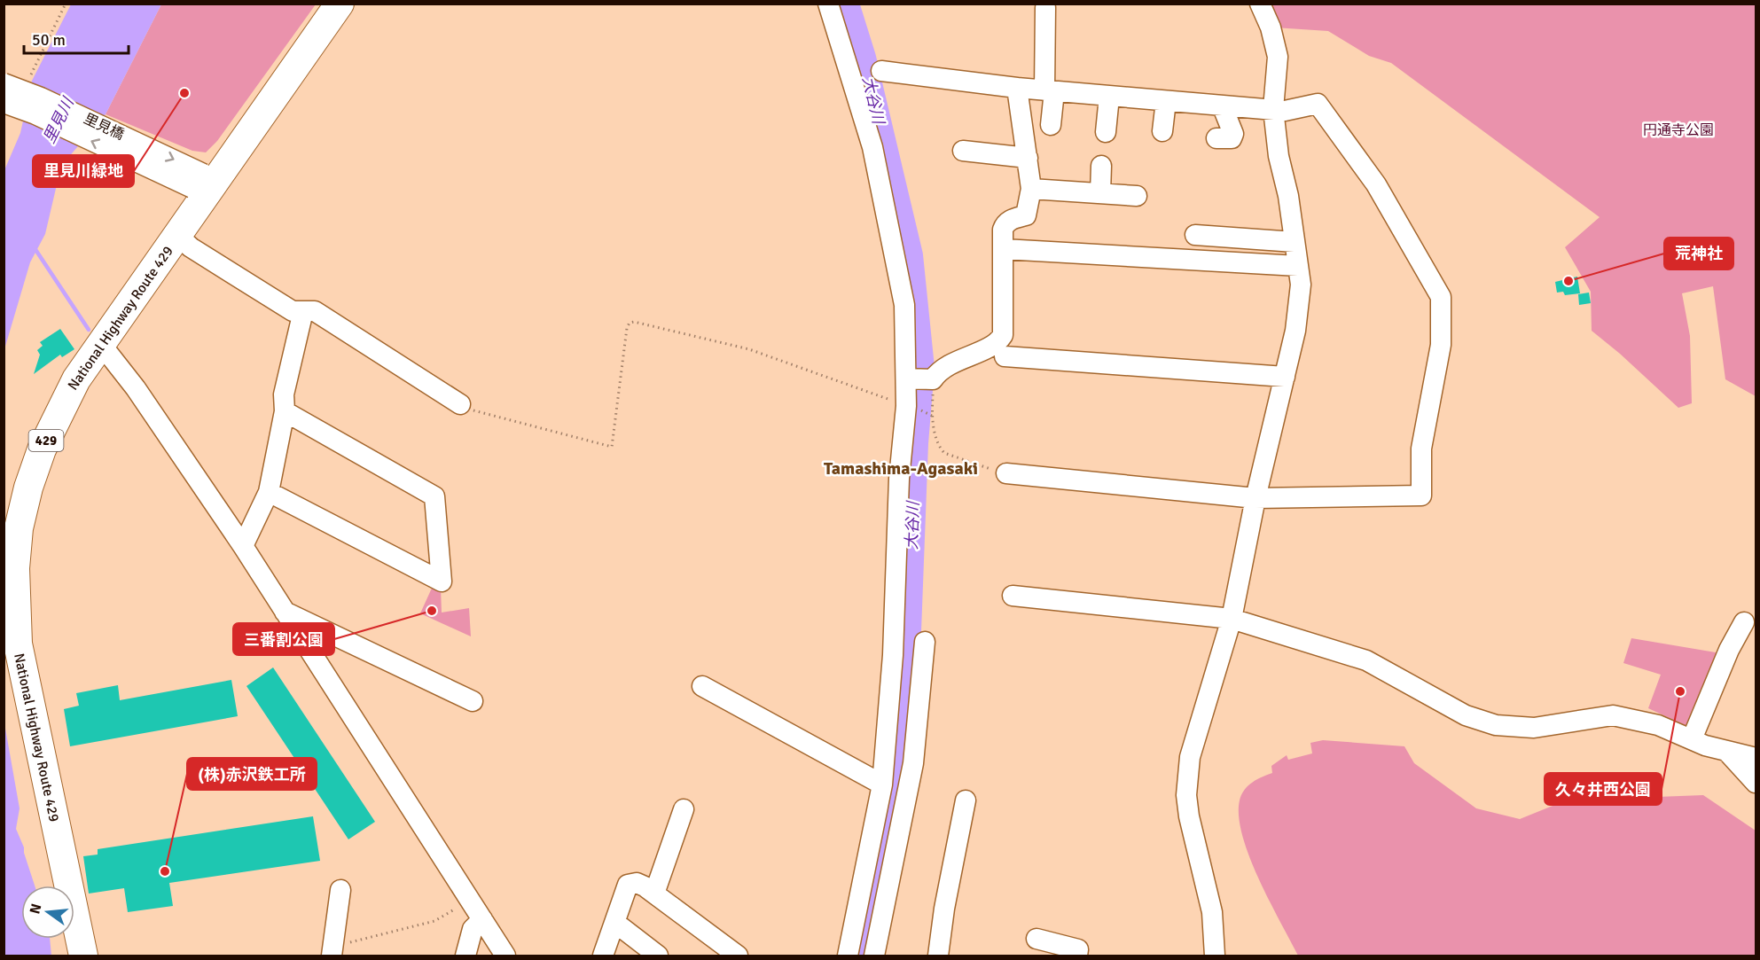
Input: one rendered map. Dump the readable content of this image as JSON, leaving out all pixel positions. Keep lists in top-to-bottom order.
{
  "streets": {
    "highway": ["National Highway Route 429", "429"],
    "street": ["里見橋"]
  },
  "crossings": [
    ["里見橋", "National Highway Route 429"]
  ],
  "districts": ["Tamashima-Agasaki"],
  "water": ["大谷川", "里見川"],
  "parks": ["円通寺公園"],
  "places": [
    "里見川緑地",
    "荒神社",
    "三番割公園",
    "久々井西公園",
    "(株)赤沢鉄工所"
  ],
  "scale_bar": "50 m",
  "north": "left"
}
